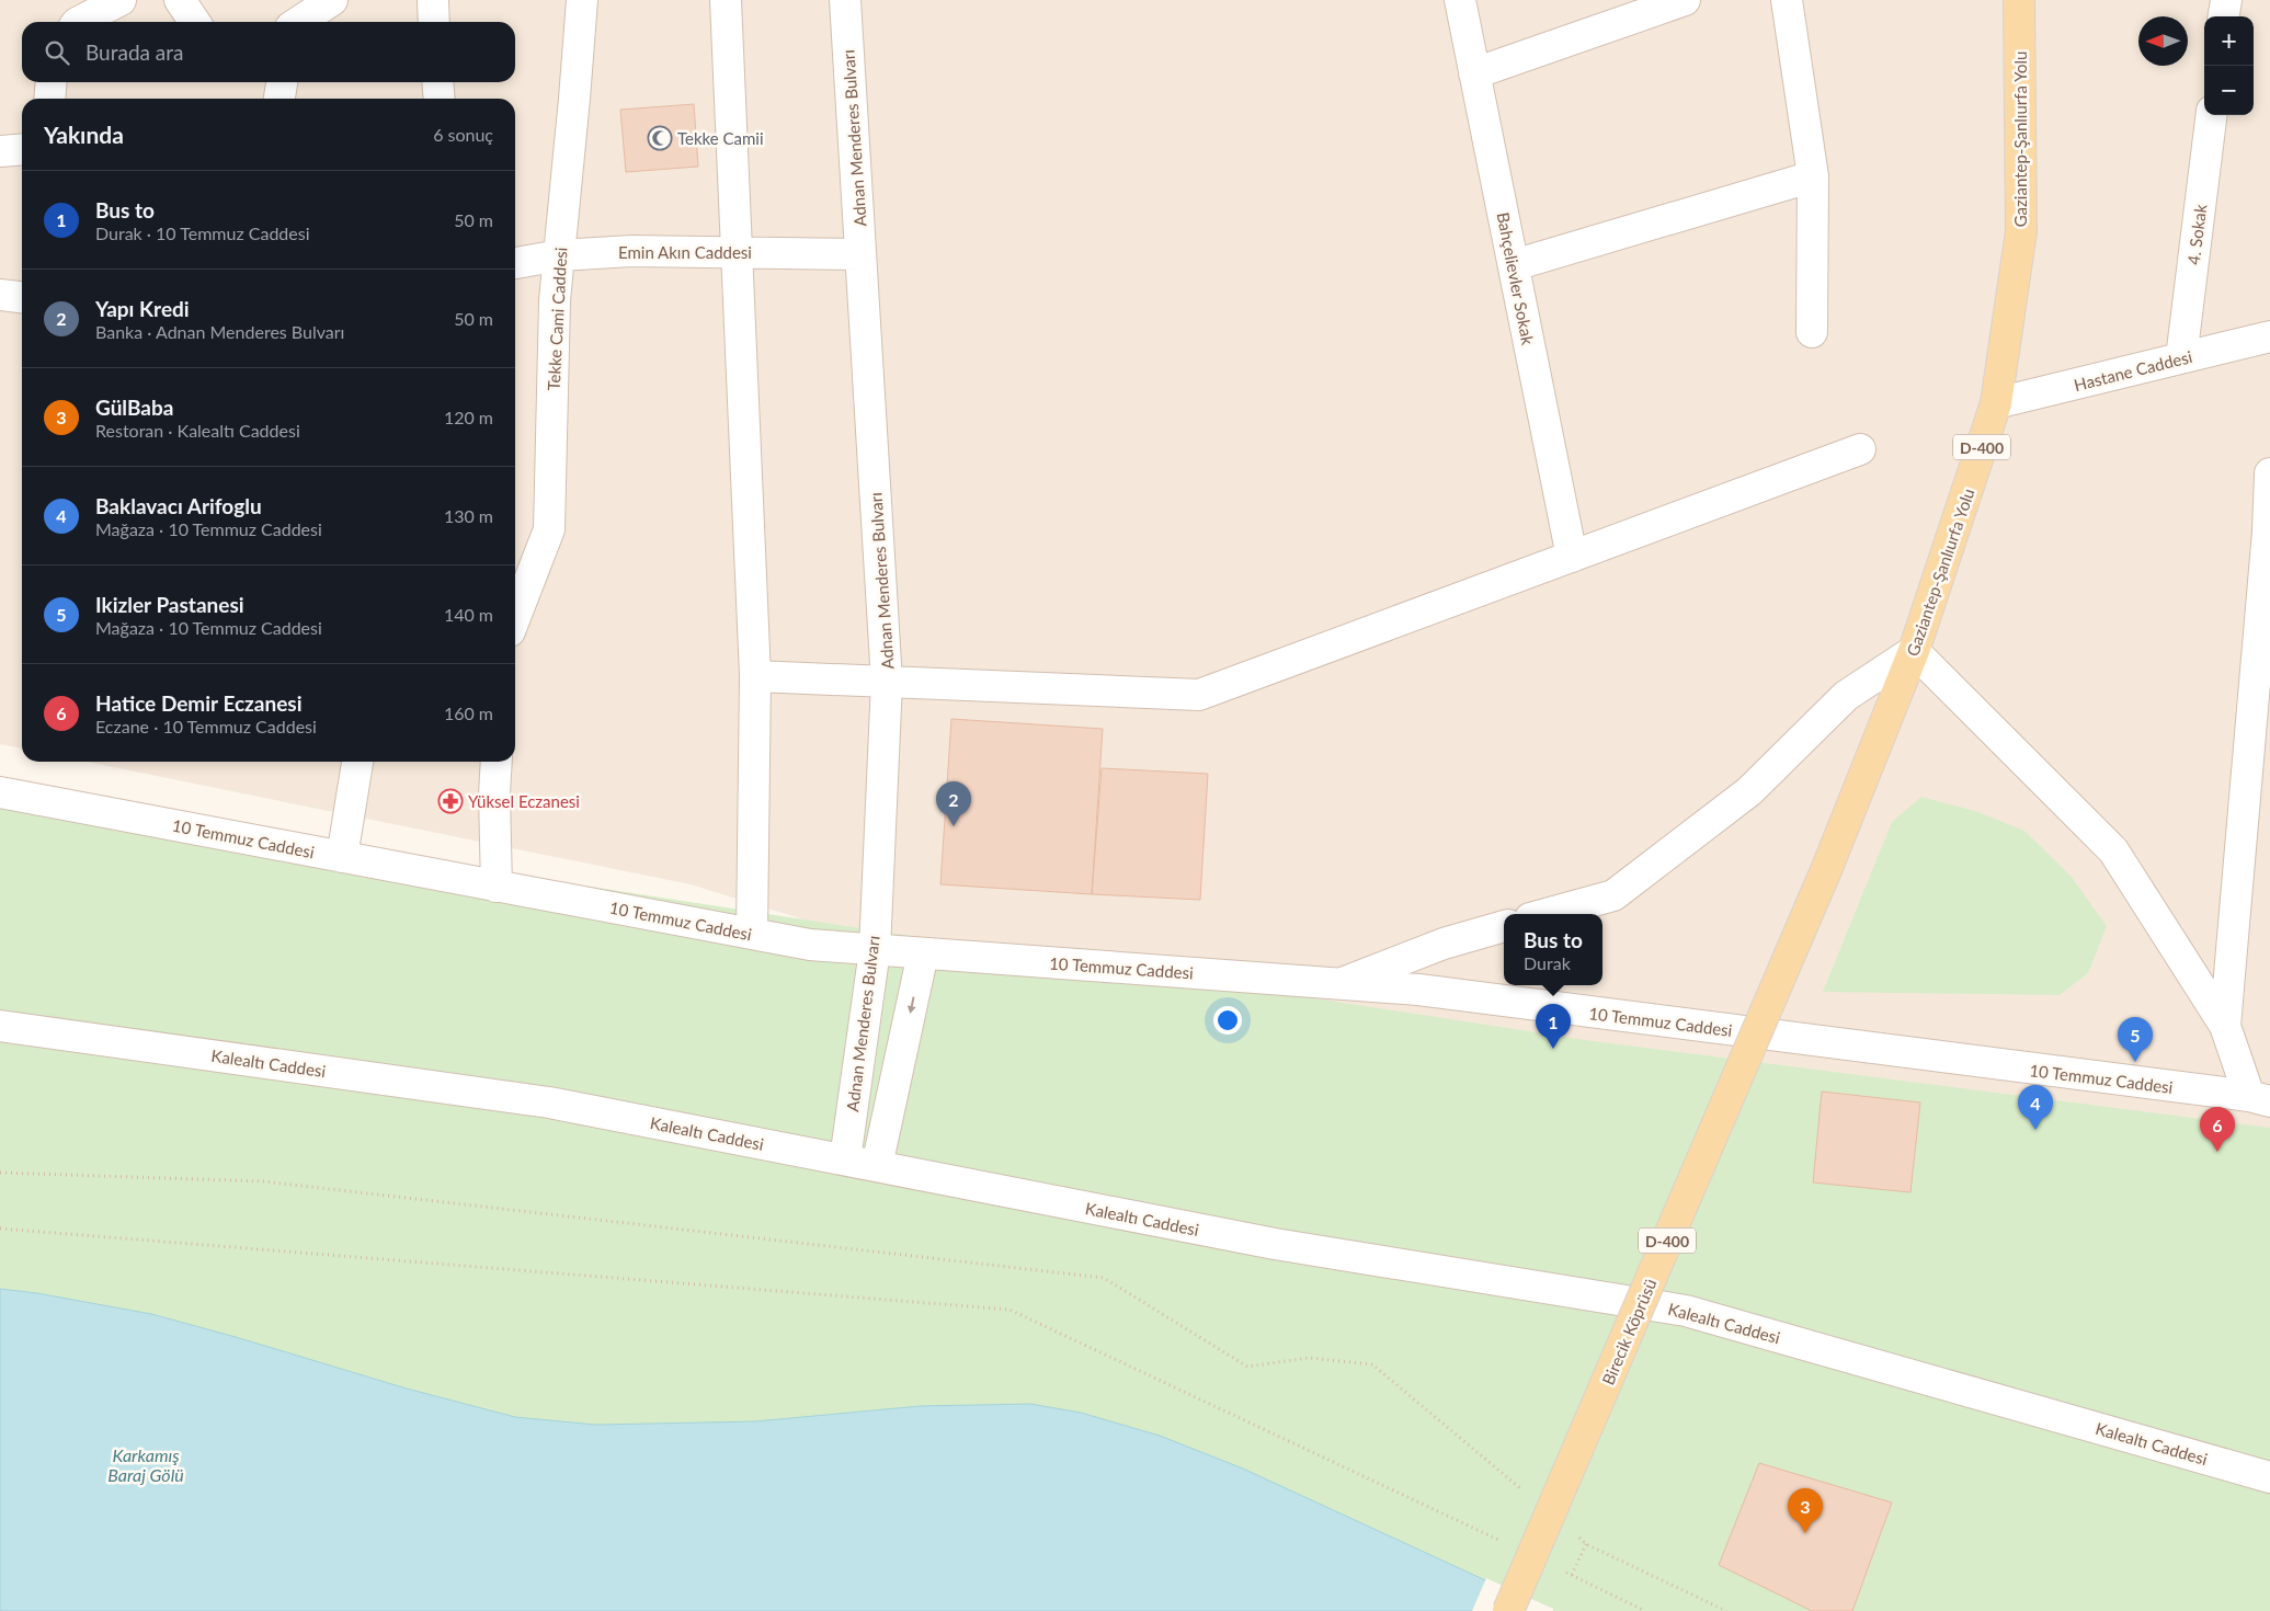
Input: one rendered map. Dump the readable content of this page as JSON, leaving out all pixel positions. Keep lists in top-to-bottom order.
{
  "streets": {
    "main road": ["Gaziantep-Şanlıurfa Yolu", "D-400", "Birecik Köprüsü"],
    "street": [
      "Adnan Menderes Bulvarı",
      "4. Sokak",
      "Emin Akın Caddesi",
      "Bahçelievler Sokak",
      "Tekke Cami Caddesi",
      "Hastane Caddesi",
      "10 Temmuz Caddesi",
      "Kalealtı Caddesi"
    ]
  },
  "crossings": [
    ["Adnan Menderes Bulvarı", "Emin Akın Caddesi"],
    ["Adnan Menderes Bulvarı", "10 Temmuz Caddesi"],
    ["Adnan Menderes Bulvarı", "Kalealtı Caddesi"],
    ["Gaziantep-Şanlıurfa Yolu", "Hastane Caddesi"],
    ["Gaziantep-Şanlıurfa Yolu", "10 Temmuz Caddesi"],
    ["Gaziantep-Şanlıurfa Yolu", "Birecik Köprüsü"],
    ["4. Sokak", "Hastane Caddesi"],
    ["Emin Akın Caddesi", "Tekke Cami Caddesi"]
  ],
  "water": ["Karkamış Baraj Gölü"],
  "places": {
    "mosque": ["Tekke Camii"],
    "pharmacy": ["Yüksel Eczanesi"]
  },
  "north": "left",
  "page": {
    "map_buttons": ["+", "−"],
    "search": "Burada ara",
    "heading": ["Yakında", "6 sonuç"],
    "list": [
      {
        "mark": "1",
        "name": "Bus to",
        "note": "Durak · 10 Temmuz Caddesi",
        "value": "50 m"
      },
      {
        "mark": "2",
        "name": "Yapı Kredi",
        "note": "Banka · Adnan Menderes Bulvarı",
        "value": "50 m"
      },
      {
        "mark": "3",
        "name": "GülBaba",
        "note": "Restoran · Kalealtı Caddesi",
        "value": "120 m"
      },
      {
        "mark": "4",
        "name": "Baklavacı Arifoglu",
        "note": "Mağaza · 10 Temmuz Caddesi",
        "value": "130 m"
      },
      {
        "mark": "5",
        "name": "Ikizler Pastanesi",
        "note": "Mağaza · 10 Temmuz Caddesi",
        "value": "140 m"
      },
      {
        "mark": "6",
        "name": "Hatice Demir Eczanesi",
        "note": "Eczane · 10 Temmuz Caddesi",
        "value": "160 m"
      }
    ],
    "pins": [
      "2",
      "1",
      "5",
      "4",
      "6",
      "3"
    ],
    "popup": ["Bus to", "Durak"]
  }
}
